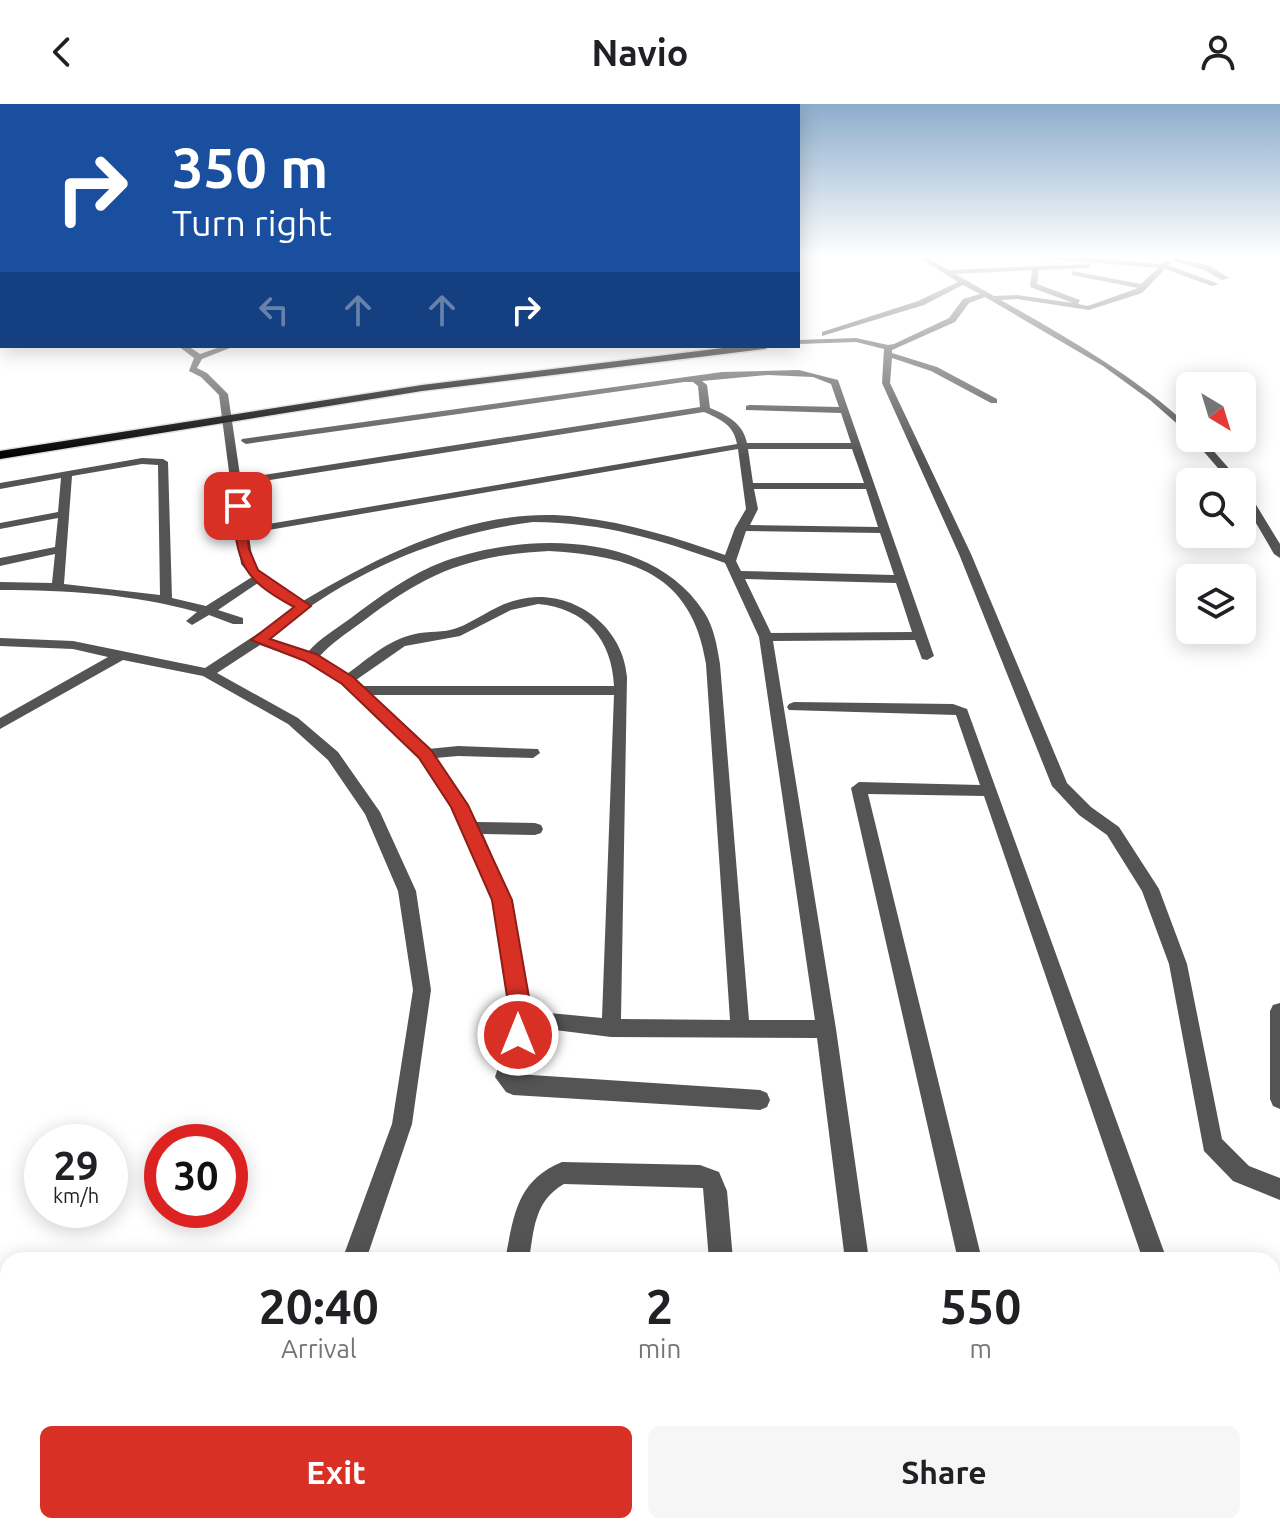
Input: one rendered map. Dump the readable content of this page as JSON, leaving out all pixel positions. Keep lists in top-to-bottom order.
{
  "north": "bottom right",
  "page": {
    "header": "Navio",
    "turn": ["350 m", "Turn right"],
    "speed": "29 km/h",
    "limit": "30",
    "eta": [
      "20:40",
      "Arrival",
      "2",
      "min",
      "550",
      "m"
    ],
    "buttons": ["Exit", "Share"]
  }
}
